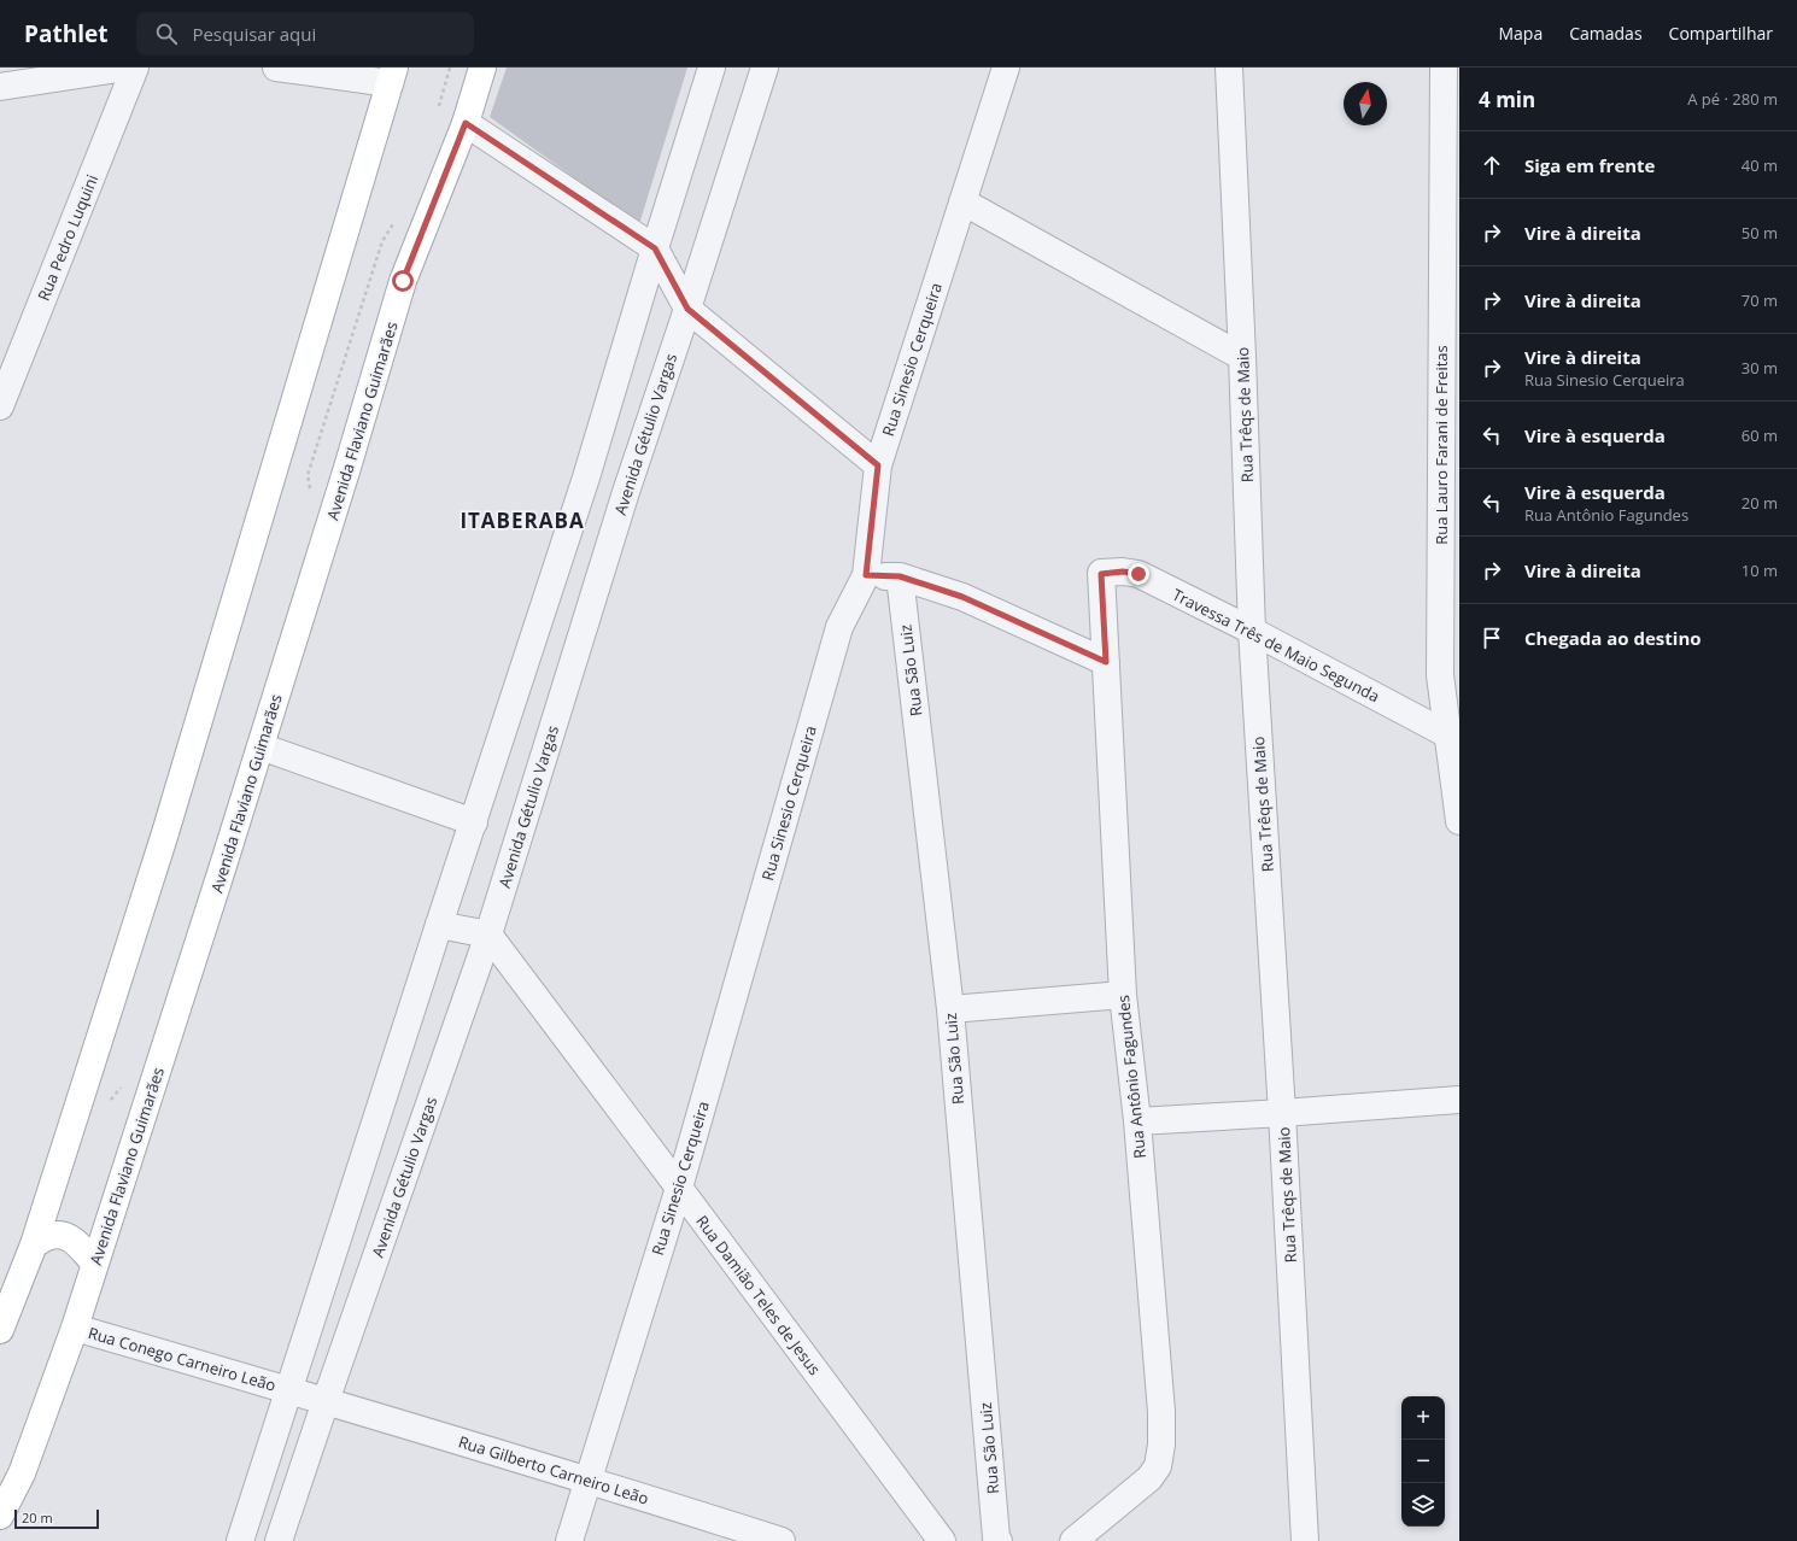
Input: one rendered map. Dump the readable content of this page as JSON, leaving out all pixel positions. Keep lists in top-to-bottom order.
{
  "streets": {
    "main road": ["Avenida Flaviano Guimarães"],
    "street": [
      "Rua Pedro Luquini",
      "Rua Sinesio Cerqueira",
      "Rua Trêqs de Maio",
      "Avenida Gétulio Vargas",
      "Rua Lauro Farani de Freitas",
      "Travessa Três de Maio Segunda",
      "Rua São Luiz",
      "Rua Antônio Fagundes",
      "Rua Damião Teles de Jesus",
      "Rua Conego Carneiro Leão",
      "Rua Gilberto Carneiro Leão"
    ]
  },
  "crossings": [
    ["Rua Sinesio Cerqueira", "Rua Damião Teles de Jesus"],
    ["Rua Sinesio Cerqueira", "Rua Gilberto Carneiro Leão"],
    ["Rua Trêqs de Maio", "Travessa Três de Maio Segunda"],
    ["Avenida Flaviano Guimarães", "Rua Conego Carneiro Leão"],
    ["Avenida Gétulio Vargas", "Rua Damião Teles de Jesus"],
    ["Avenida Gétulio Vargas", "Rua Conego Carneiro Leão"],
    ["Avenida Gétulio Vargas", "Rua Gilberto Carneiro Leão"],
    ["Rua Lauro Farani de Freitas", "Travessa Três de Maio Segunda"],
    ["Travessa Três de Maio Segunda", "Rua Antônio Fagundes"],
    ["Rua Conego Carneiro Leão", "Rua Gilberto Carneiro Leão"]
  ],
  "districts": ["ITABERABA"],
  "scale_bar": "20 m",
  "north": "top",
  "page": {
    "header": "Pathlet",
    "search": "Pesquisar aqui",
    "nav": ["Mapa", "Camadas", "Compartilhar"],
    "heading": ["4 min", "A pé · 280 m"],
    "list": [
      ["Siga em frente", "40 m"],
      ["Vire à direita", "50 m"],
      ["Vire à direita", "70 m"],
      ["Vire à direita", "Rua Sinesio Cerqueira", "30 m"],
      ["Vire à esquerda", "60 m"],
      ["Vire à esquerda", "Rua Antônio Fagundes", "20 m"],
      ["Vire à direita", "10 m"],
      "Chegada ao destino"
    ],
    "map_buttons": ["+", "−"],
    "scale": "20 m"
  }
}
